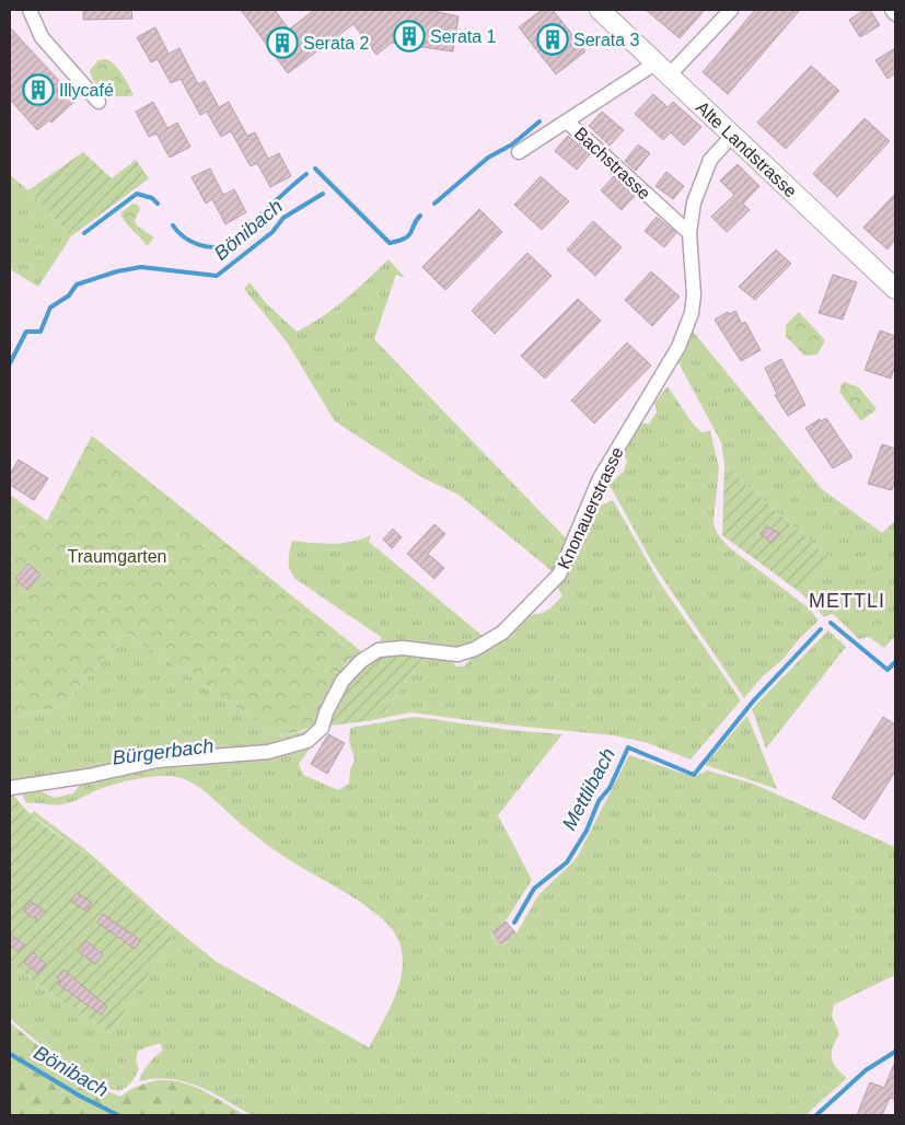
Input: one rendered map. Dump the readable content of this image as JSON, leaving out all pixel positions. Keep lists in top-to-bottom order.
{
  "streets": {
    "main road": ["Alte Landstrasse"],
    "street": ["Bachstrasse", "Knonauerstrasse"]
  },
  "crossings": [
    ["Alte Landstrasse", "Bachstrasse"],
    ["Alte Landstrasse", "Knonauerstrasse"],
    ["Bachstrasse", "Knonauerstrasse"]
  ],
  "districts": ["METTLI"],
  "water": ["Bönibach", "Bürgerbach", "Mettlibach"],
  "parks": ["Traumgarten"],
  "places": {
    "building": [
      "Serata 1",
      "Serata 3",
      "Serata 2",
      "Illycafé"
    ]
  }
}
